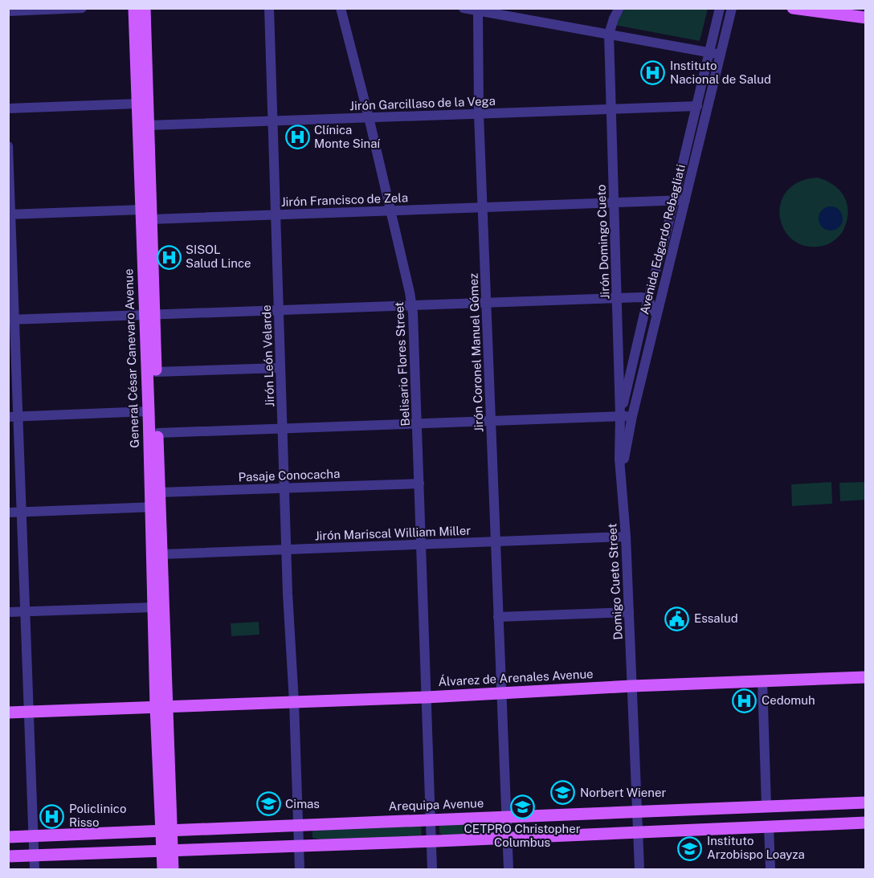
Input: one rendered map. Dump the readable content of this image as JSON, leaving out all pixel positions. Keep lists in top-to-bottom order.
{
  "streets": {
    "main road": ["General César Canevaro Avenue", "Álvarez de Arenales Avenue", "Arequipa Avenue"],
    "street": [
      "Jirón Garcillaso de la Vega",
      "Jirón Francisco de Zela",
      "Avenida Edgardo Rebagliati",
      "Jirón Domingo Cueto",
      "Jirón Coronel Manuel Gómez",
      "Jirón León Velarde",
      "Belisario Flores Street",
      "Pasaje Conocacha",
      "Jirón Mariscal William Miller",
      "Domigo Cueto Street"
    ]
  },
  "crossings": [
    ["Jirón Garcillaso de la Vega", "Avenida Edgardo Rebagliati"],
    ["Jirón Garcillaso de la Vega", "Jirón Domingo Cueto"],
    ["Jirón Garcillaso de la Vega", "Jirón Coronel Manuel Gómez"],
    ["Jirón Garcillaso de la Vega", "Jirón León Velarde"],
    ["Jirón Garcillaso de la Vega", "General César Canevaro Avenue"],
    ["Jirón Garcillaso de la Vega", "Belisario Flores Street"],
    ["Jirón Francisco de Zela", "Avenida Edgardo Rebagliati"],
    ["Jirón Francisco de Zela", "Jirón Domingo Cueto"],
    ["Jirón Francisco de Zela", "Jirón Coronel Manuel Gómez"],
    ["Jirón Francisco de Zela", "Jirón León Velarde"],
    ["Jirón Francisco de Zela", "General César Canevaro Avenue"],
    ["Jirón Francisco de Zela", "Belisario Flores Street"],
    ["Avenida Edgardo Rebagliati", "Jirón Domingo Cueto"],
    ["Avenida Edgardo Rebagliati", "Domigo Cueto Street"],
    ["Jirón Domingo Cueto", "Domigo Cueto Street"],
    ["Jirón Coronel Manuel Gómez", "Jirón Mariscal William Miller"],
    ["Jirón Coronel Manuel Gómez", "Álvarez de Arenales Avenue"],
    ["Jirón Coronel Manuel Gómez", "Arequipa Avenue"],
    ["Jirón León Velarde", "Pasaje Conocacha"],
    ["Jirón León Velarde", "Jirón Mariscal William Miller"],
    ["Jirón León Velarde", "Álvarez de Arenales Avenue"],
    ["Jirón León Velarde", "Arequipa Avenue"],
    ["General César Canevaro Avenue", "Pasaje Conocacha"],
    ["General César Canevaro Avenue", "Jirón Mariscal William Miller"],
    ["General César Canevaro Avenue", "Álvarez de Arenales Avenue"],
    ["Belisario Flores Street", "Pasaje Conocacha"],
    ["Belisario Flores Street", "Jirón Mariscal William Miller"],
    ["Belisario Flores Street", "Álvarez de Arenales Avenue"],
    ["Belisario Flores Street", "Arequipa Avenue"],
    ["Jirón Mariscal William Miller", "Domigo Cueto Street"],
    ["Domigo Cueto Street", "Álvarez de Arenales Avenue"],
    ["Domigo Cueto Street", "Arequipa Avenue"]
  ],
  "places": {
    "hospital": [
      "Instituto Nacional de Salud",
      "Clínica Monte Sinaí",
      "SISOL Salud Lince",
      "Cedomuh",
      "Policlinico Risso"
    ],
    "public building": ["Essalud"],
    "school or university": [
      "Norbert Wiener",
      "Cimas",
      "CETPRO Christopher Columbus",
      "Instituto Arzobispo Loayza"
    ]
  }
}
